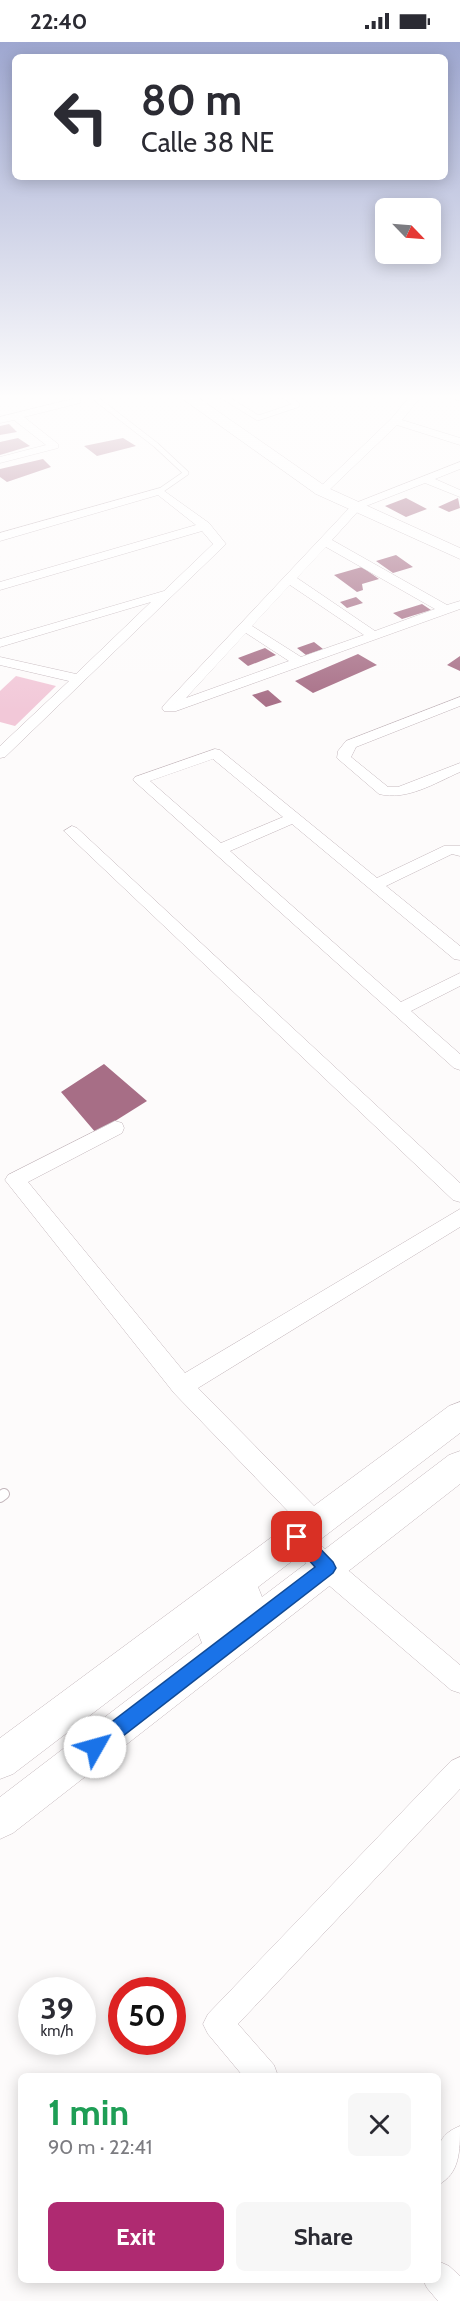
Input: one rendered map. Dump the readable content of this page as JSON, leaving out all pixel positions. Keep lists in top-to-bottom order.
{
  "north": "bottom right",
  "page": {
    "status": "22:40",
    "turn": ["80 m", "Calle 38 NE"],
    "speed": "39 km/h",
    "limit": "50",
    "heading": ["1 min", "90 m · 22:41"],
    "buttons": ["Exit", "Share"]
  }
}
